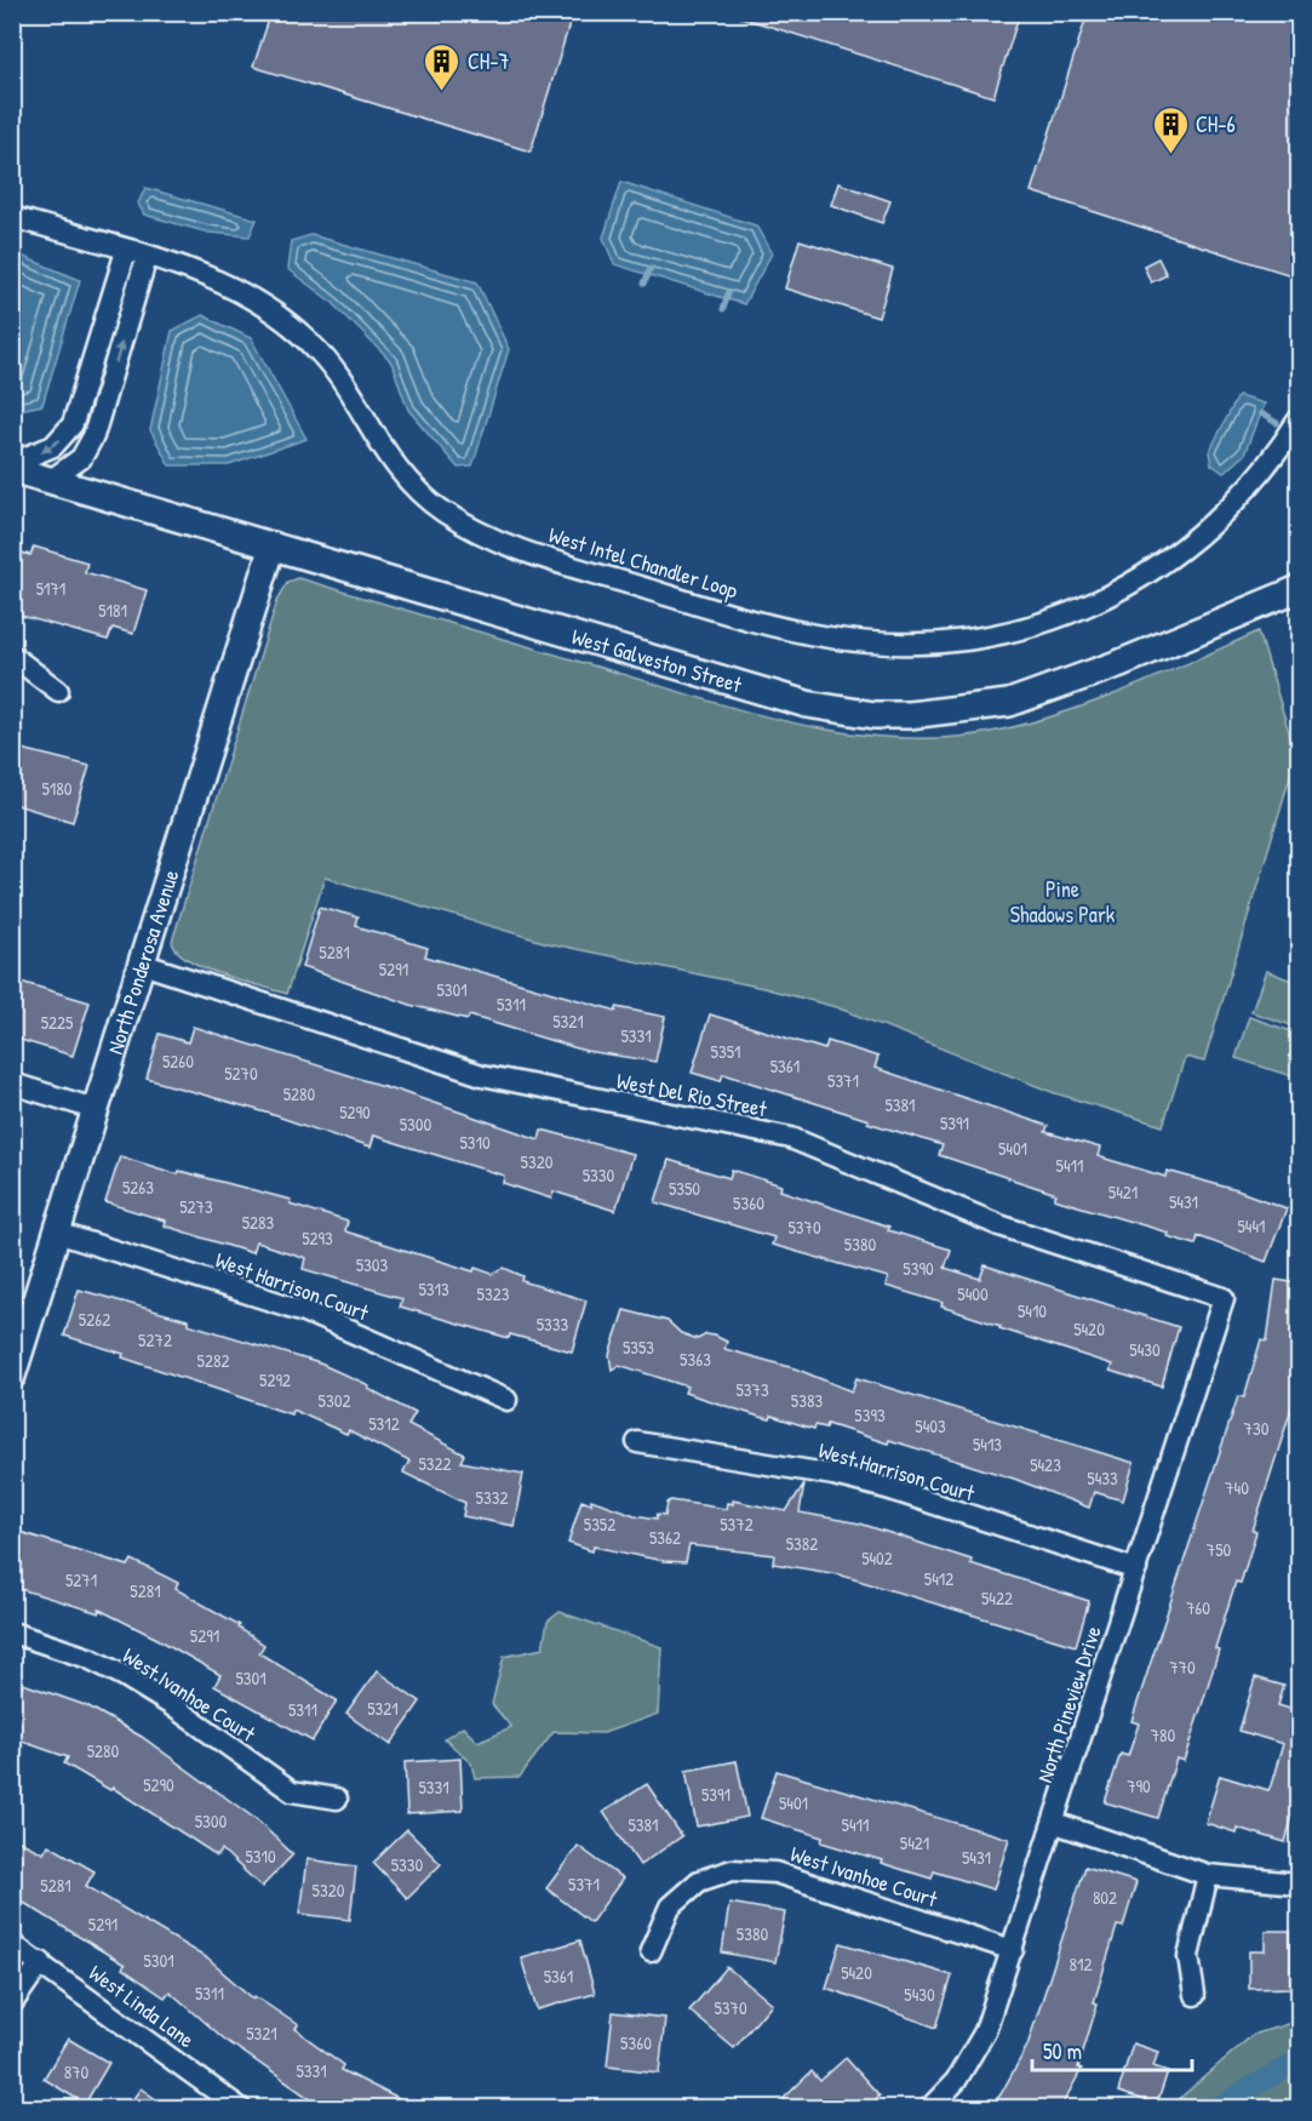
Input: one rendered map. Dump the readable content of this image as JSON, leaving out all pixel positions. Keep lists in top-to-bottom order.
{
  "streets": {
    "street": [
      "West Intel Chandler Loop",
      "West Galveston Street",
      "North Ponderosa Avenue",
      "West Del Rio Street",
      "West Harrison Court",
      "West Ivanhoe Court",
      "North Pineview Drive",
      "West Linda Lane"
    ]
  },
  "crossings": [
    ["West Galveston Street", "North Ponderosa Avenue"],
    ["North Ponderosa Avenue", "West Del Rio Street"],
    ["North Ponderosa Avenue", "West Harrison Court"],
    ["West Del Rio Street", "North Pineview Drive"],
    ["West Harrison Court", "North Pineview Drive"],
    ["West Ivanhoe Court", "North Pineview Drive"]
  ],
  "parks": ["Pine Shadows Park"],
  "places": {
    "building": ["CH-7", "CH-6"]
  },
  "house_numbers": [
    "5171",
    "5181",
    "5180",
    "5281",
    "5291",
    "5301",
    "5311",
    "5321",
    "5225",
    "5331",
    "5351",
    "5260",
    "5361",
    "5270",
    "5371",
    "5280",
    "5381",
    "5290",
    "5391",
    "5300",
    "5310",
    "5401",
    "5320",
    "5411",
    "5330",
    "5263",
    "5350",
    "5421",
    "5431",
    "5360",
    "5273",
    "5283",
    "5441",
    "5370",
    "5293",
    "5380",
    "5303",
    "5390",
    "5313",
    "5323",
    "5400",
    "5410",
    "5262",
    "5333",
    "5420",
    "5272",
    "5353",
    "5430",
    "5363",
    "5282",
    "5292",
    "5373",
    "5302",
    "5383",
    "5393",
    "5312",
    "5403",
    "730",
    "5413",
    "5322",
    "5423",
    "5433",
    "740",
    "5332",
    "5352",
    "5372",
    "5362",
    "5382",
    "750",
    "5402",
    "5412",
    "5271",
    "5281",
    "5422",
    "760",
    "5291",
    "770",
    "5301",
    "5321",
    "5311",
    "780",
    "5280",
    "5290",
    "790",
    "5331",
    "5391",
    "5401",
    "5300",
    "5381",
    "5411",
    "5421",
    "5310",
    "5431",
    "5330",
    "5371",
    "5281",
    "5320",
    "802",
    "5291",
    "5380",
    "5301",
    "812",
    "5420",
    "5361",
    "5311",
    "5430",
    "5370",
    "5321",
    "5360",
    "5331",
    "870"
  ],
  "scale_bar": "50 m"
}
